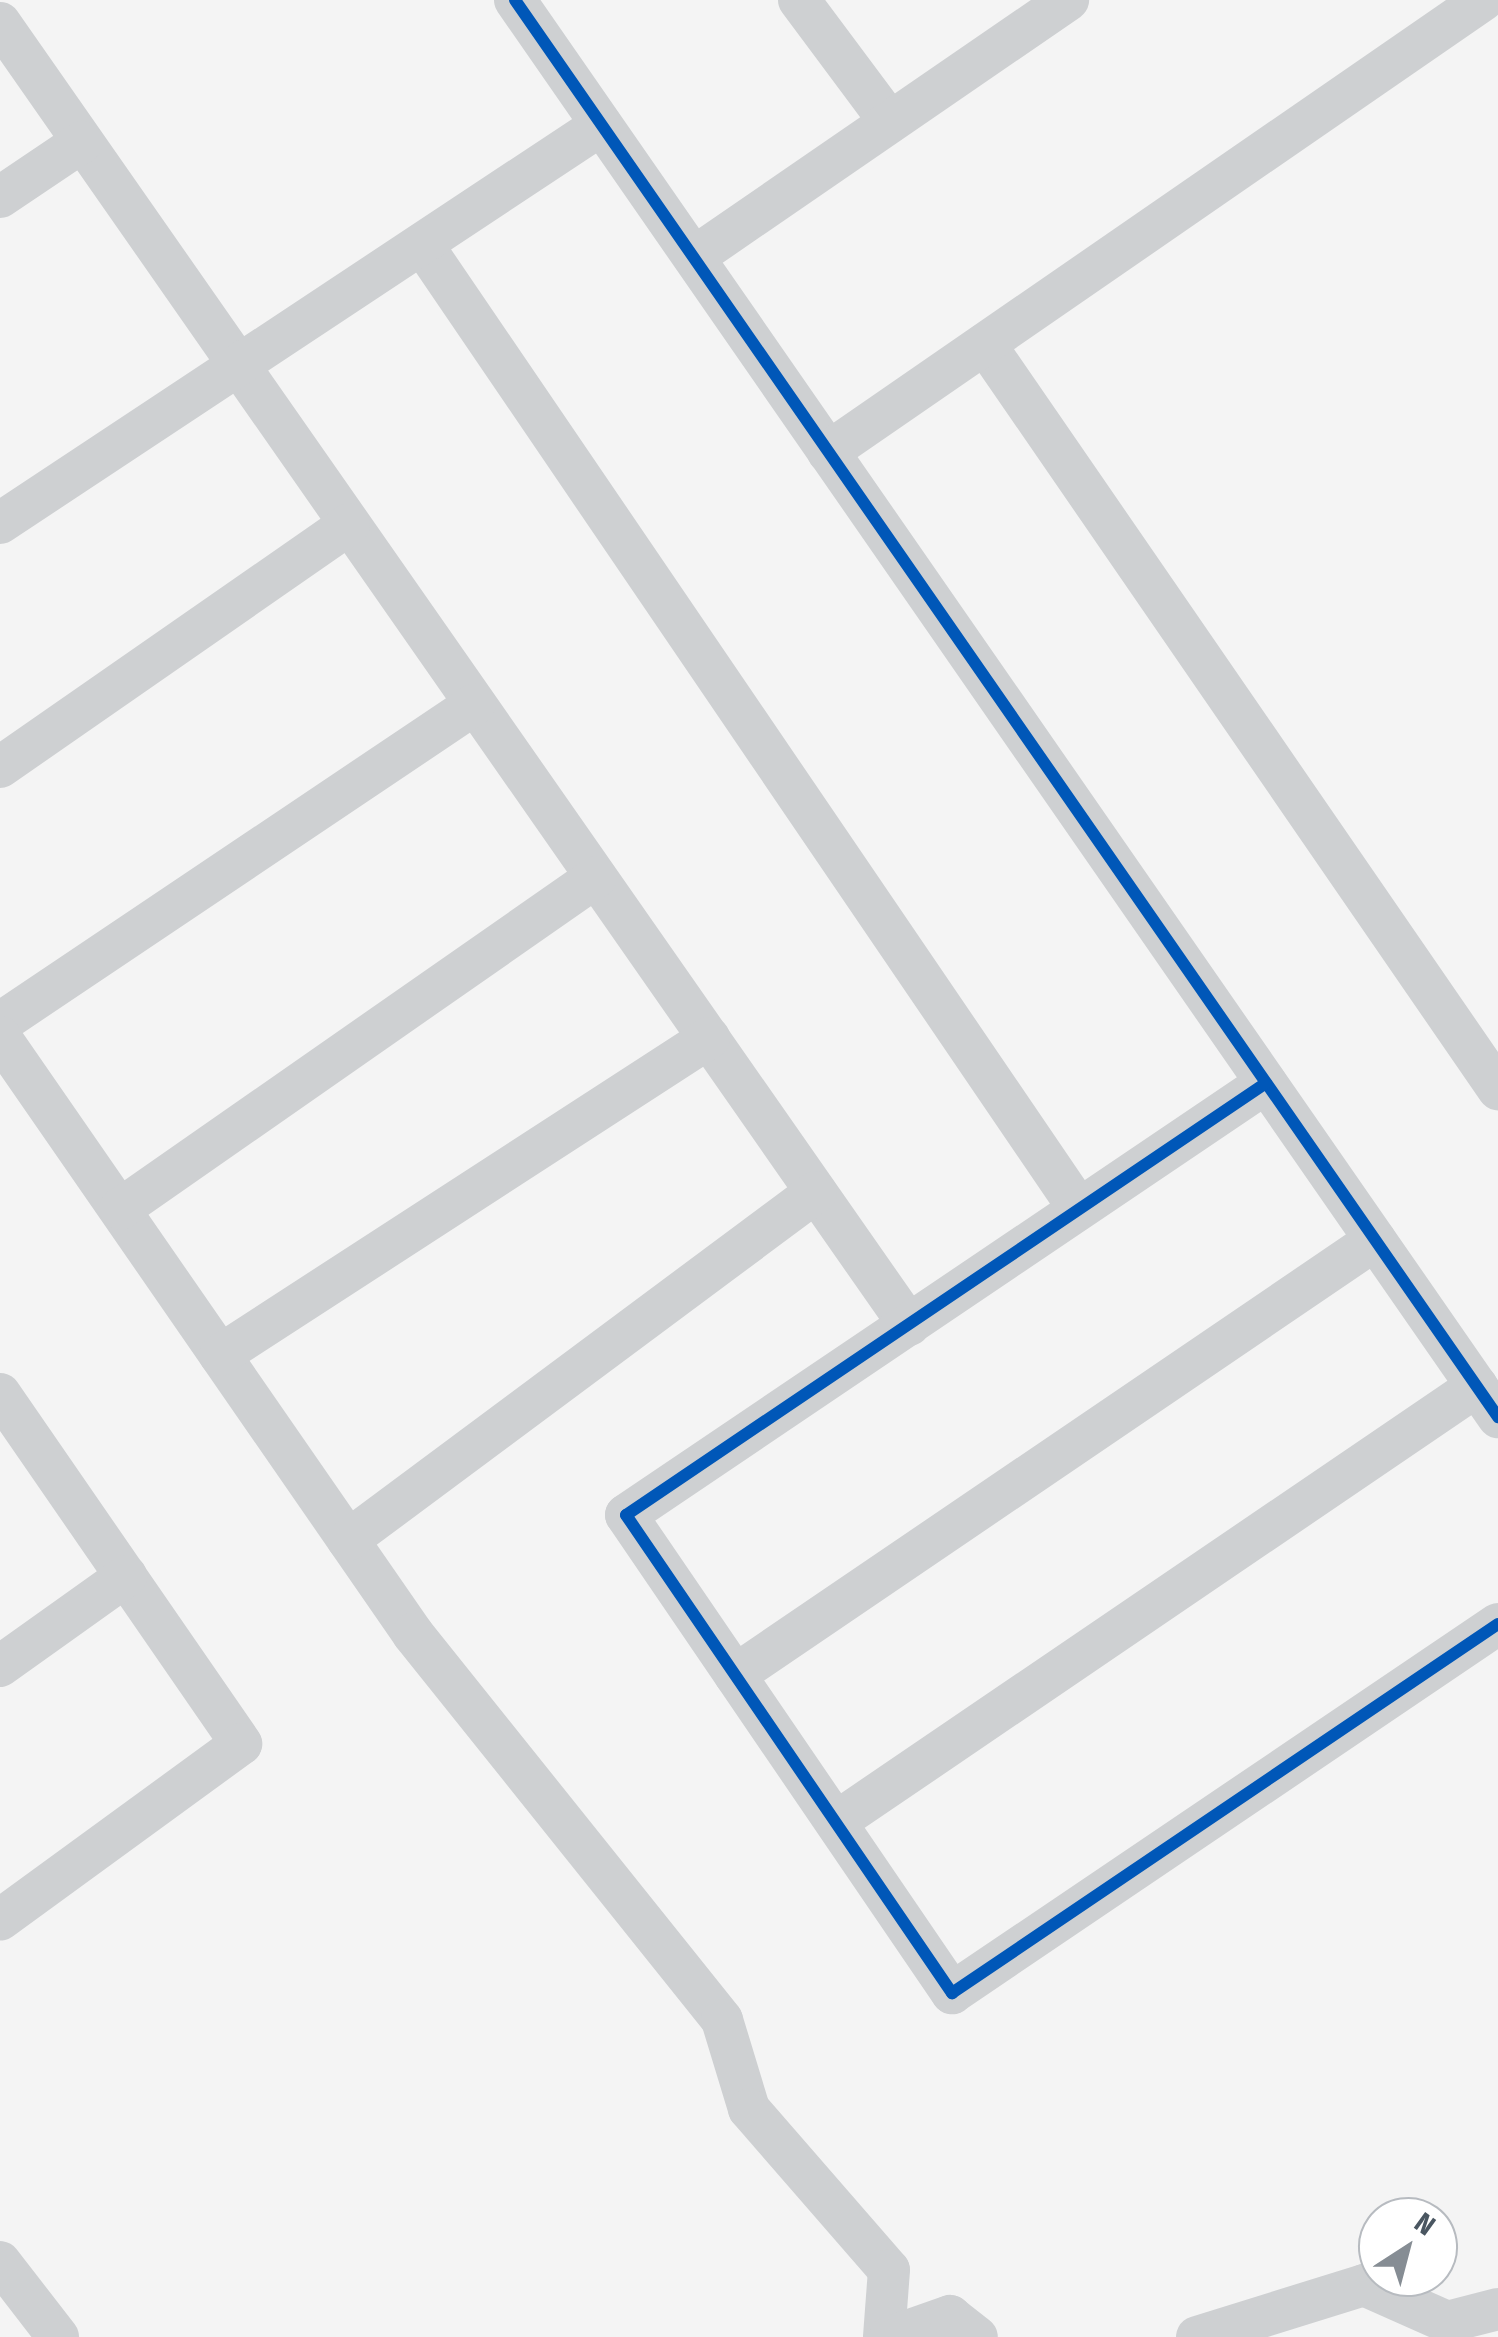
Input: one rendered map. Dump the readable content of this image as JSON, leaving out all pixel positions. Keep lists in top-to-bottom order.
{
  "north": "top right"
}
